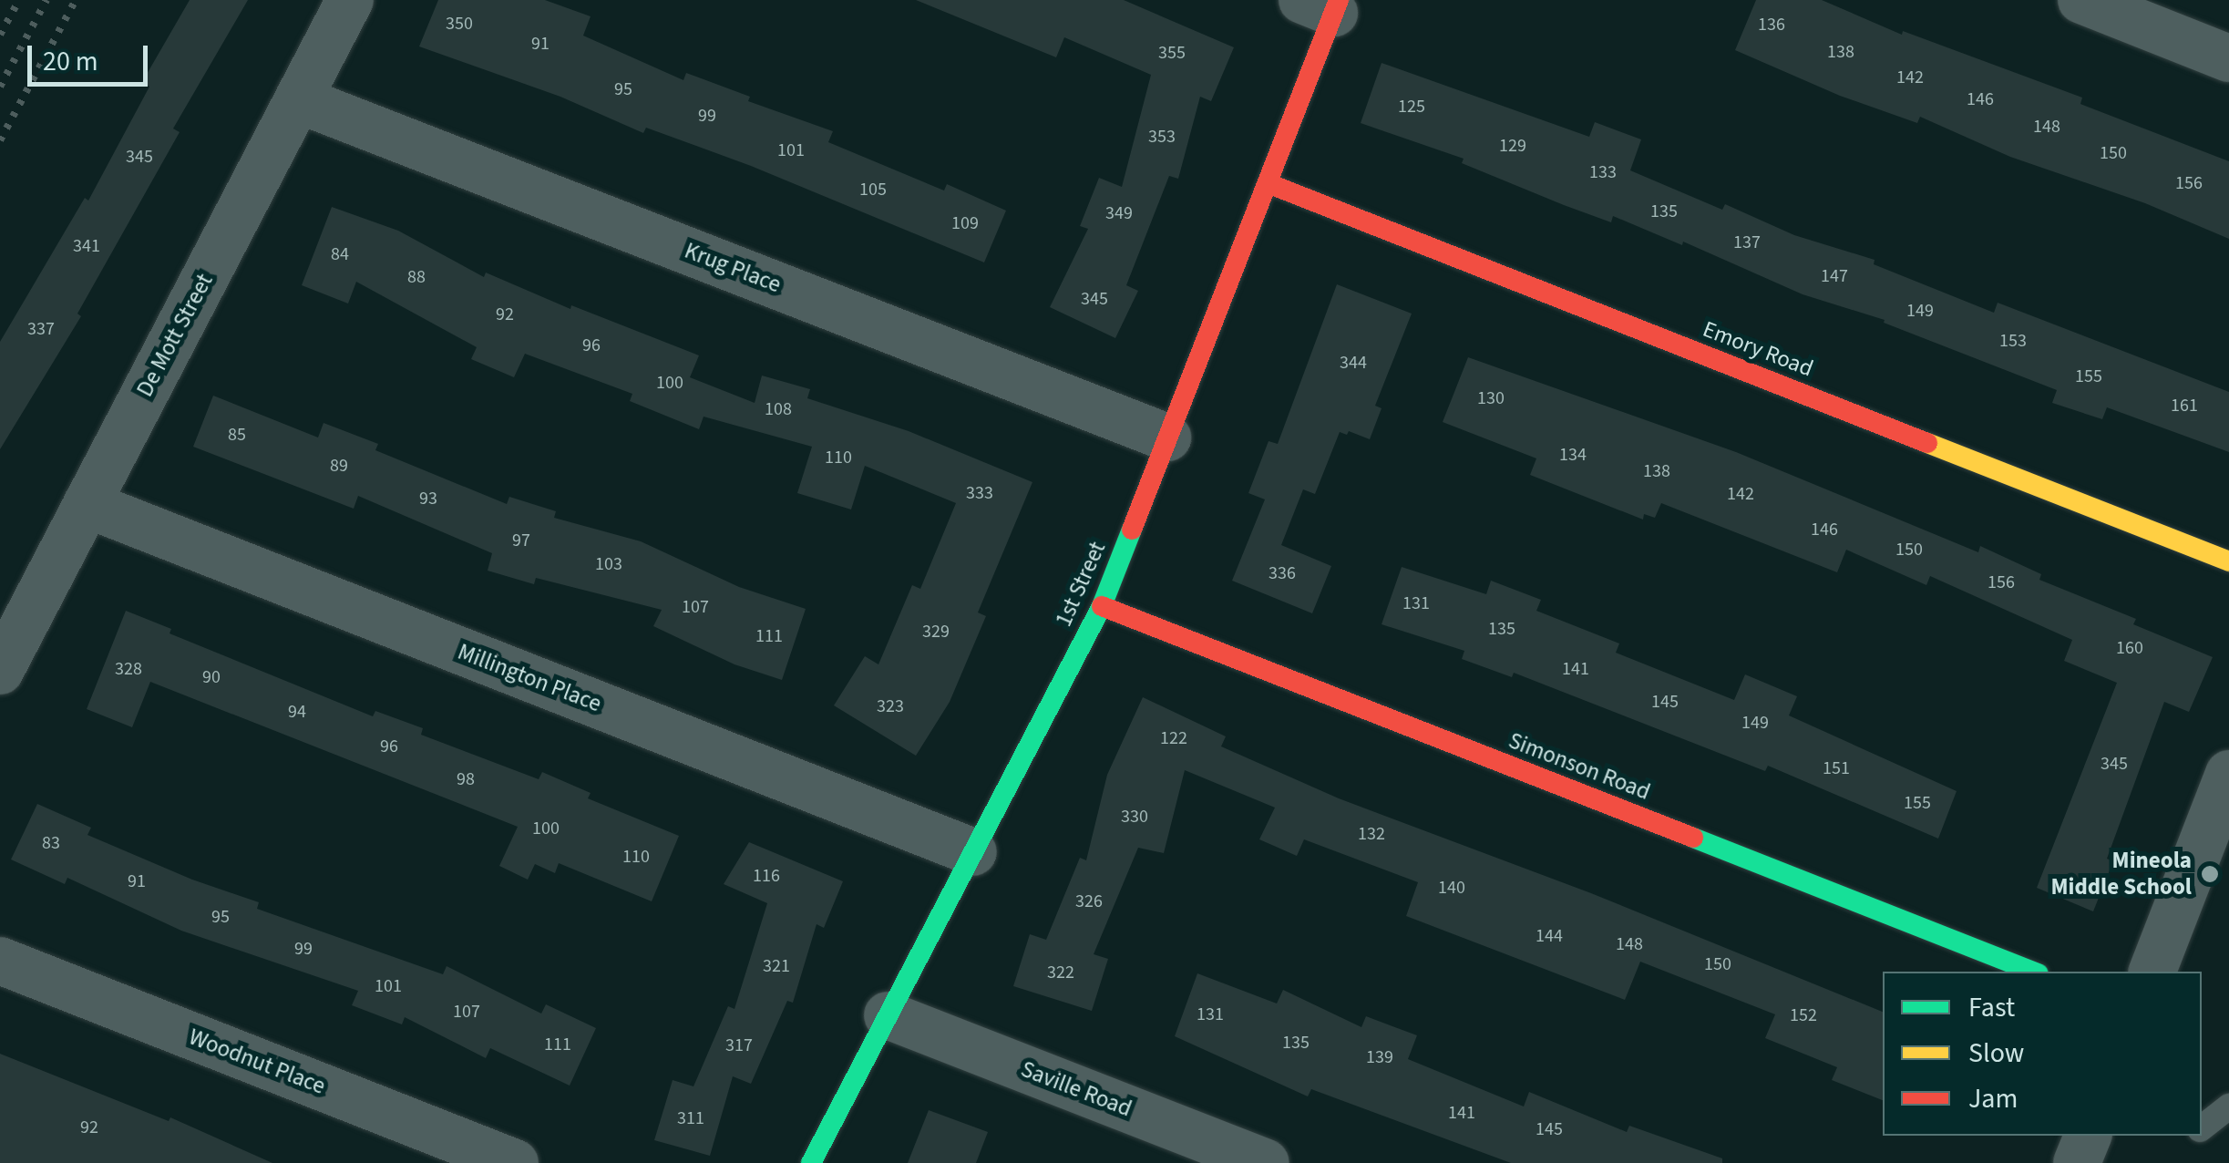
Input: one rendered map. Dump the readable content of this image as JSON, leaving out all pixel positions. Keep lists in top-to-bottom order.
{
  "streets": {
    "street": [
      "Krug Place",
      "De Mott Street",
      "Emory Road",
      "1st Street",
      "Millington Place",
      "Simonson Road",
      "Woodnut Place",
      "Saville Road"
    ]
  },
  "crossings": [
    ["Krug Place", "De Mott Street"],
    ["Krug Place", "1st Street"],
    ["De Mott Street", "Millington Place"],
    ["Emory Road", "1st Street"],
    ["1st Street", "Millington Place"],
    ["1st Street", "Simonson Road"],
    ["1st Street", "Saville Road"]
  ],
  "places": ["Mineola Middle School"],
  "house_numbers": [
    "350",
    "136",
    "91",
    "138",
    "355",
    "142",
    "95",
    "146",
    "125",
    "99",
    "148",
    "353",
    "129",
    "101",
    "150",
    "345",
    "133",
    "156",
    "105",
    "135",
    "349",
    "109",
    "137",
    "341",
    "84",
    "147",
    "88",
    "345",
    "149",
    "92",
    "337",
    "153",
    "96",
    "344",
    "155",
    "100",
    "130",
    "161",
    "108",
    "85",
    "134",
    "110",
    "89",
    "138",
    "333",
    "142",
    "93",
    "146",
    "97",
    "150",
    "103",
    "336",
    "156",
    "131",
    "107",
    "135",
    "329",
    "111",
    "160",
    "328",
    "141",
    "90",
    "145",
    "323",
    "94",
    "149",
    "122",
    "96",
    "345",
    "151",
    "98",
    "155",
    "330",
    "100",
    "132",
    "83",
    "110",
    "116",
    "91",
    "140",
    "326",
    "95",
    "144",
    "148",
    "99",
    "150",
    "321",
    "322",
    "101",
    "107",
    "131",
    "152",
    "135",
    "111",
    "317",
    "139",
    "141",
    "311",
    "92",
    "145"
  ],
  "legend": ["Fast", "Slow", "Jam"],
  "scale_bar": "20 m"
}
